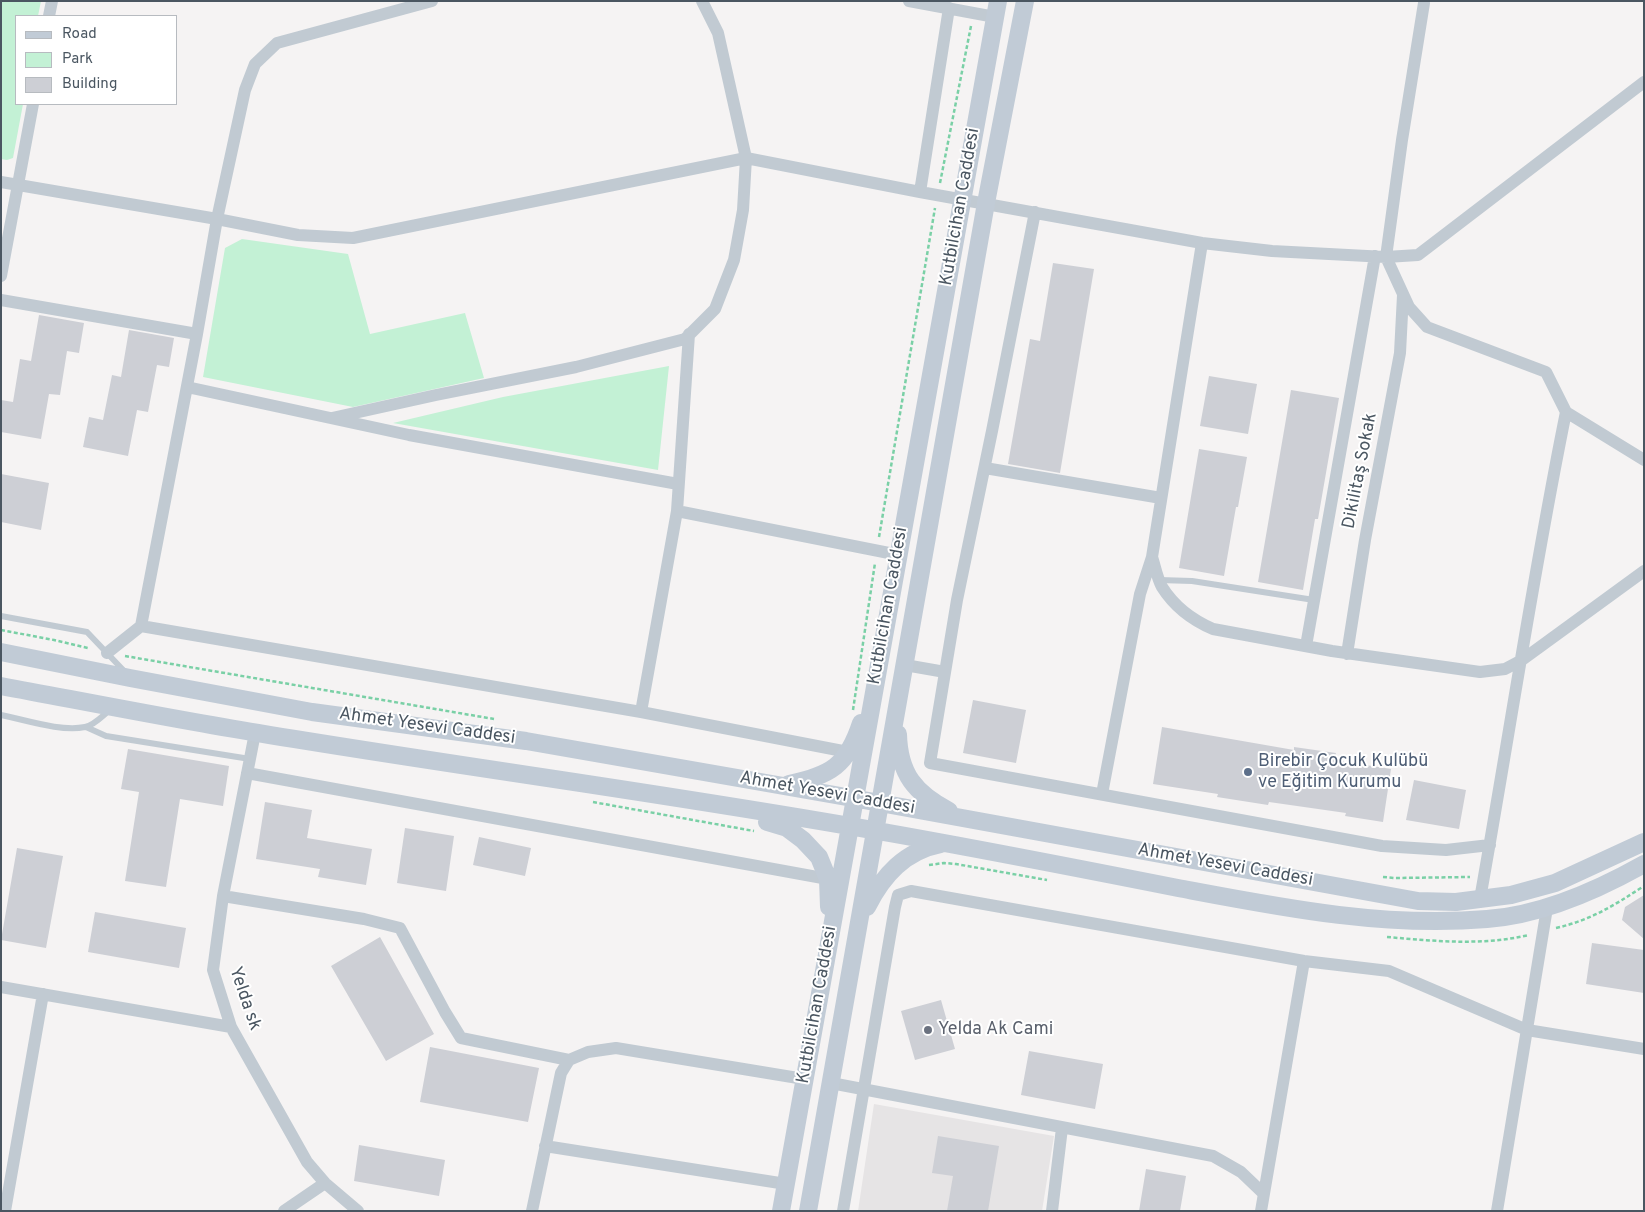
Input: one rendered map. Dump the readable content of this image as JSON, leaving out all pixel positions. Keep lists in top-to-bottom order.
{
  "streets": {
    "main road": ["Kutbilcihan Caddesi", "Ahmet Yesevi Caddesi"],
    "street": ["Dikilitaş Sokak", "Yelda sk"]
  },
  "crossings": [
    ["Kutbilcihan Caddesi", "Ahmet Yesevi Caddesi"],
    ["Ahmet Yesevi Caddesi", "Yelda sk"]
  ],
  "places": ["Birebir Çocuk Kulübü ve Eğitim Kurumu", "Yelda Ak Cami"],
  "legend": ["Road", "Park", "Building"]
}
